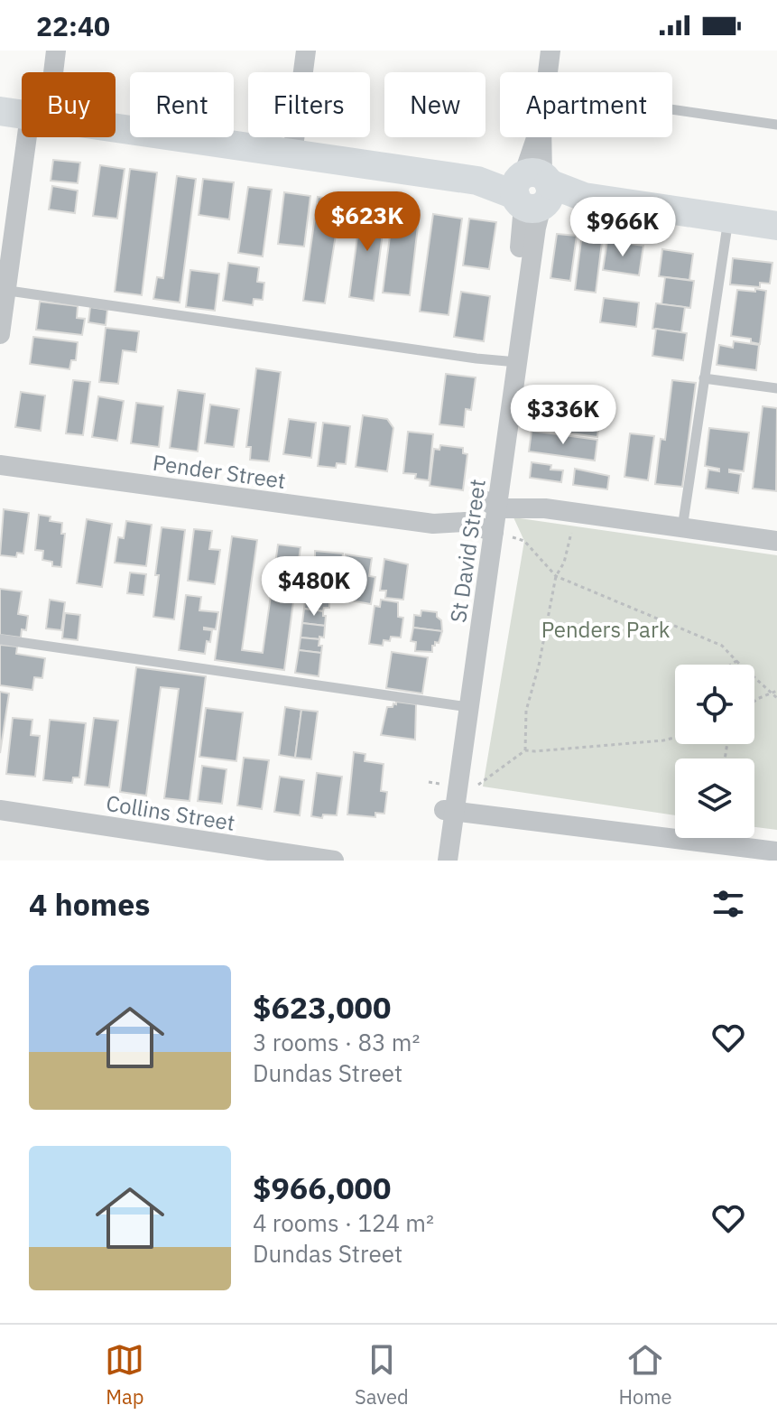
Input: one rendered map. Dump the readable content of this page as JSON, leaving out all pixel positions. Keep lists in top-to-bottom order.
{
  "streets": {
    "street": ["Pender Street", "St David Street", "Collins Street"]
  },
  "crossings": [
    ["Pender Street", "St David Street"]
  ],
  "parks": ["Penders Park"],
  "page": {
    "status": "22:40",
    "chip": [
      "Buy",
      "Rent",
      "Filters",
      "New",
      "Apartment"
    ],
    "price": [
      "$623K",
      "$966K",
      "$336K",
      "$480K"
    ],
    "heading": "4 homes",
    "list": [
      {
        "name": "$623,000",
        "note": "3 rooms · 83 m² · Dundas Street"
      },
      {
        "name": "$966,000",
        "note": "4 rooms · 124 m² · Dundas Street"
      }
    ],
    "tabs": ["Map", "Saved", "Home"]
  }
}
